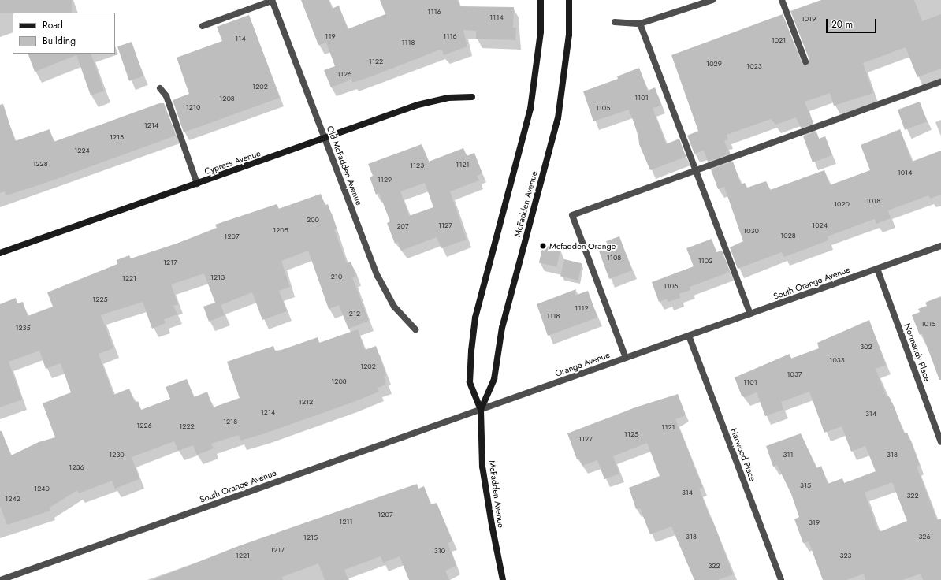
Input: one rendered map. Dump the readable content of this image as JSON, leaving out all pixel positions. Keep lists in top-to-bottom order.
{
  "streets": {
    "street": [
      "Cypress Avenue",
      "Old McFadden Avenue",
      "McFadden Avenue",
      "South Orange Avenue",
      "Normandy Place",
      "Orange Avenue",
      "Harwood Place"
    ]
  },
  "crossings": [
    ["Cypress Avenue", "Old McFadden Avenue"],
    ["McFadden Avenue", "South Orange Avenue"],
    ["McFadden Avenue", "Orange Avenue"],
    ["South Orange Avenue", "Normandy Place"],
    ["South Orange Avenue", "Orange Avenue"],
    ["South Orange Avenue", "Harwood Place"],
    ["Orange Avenue", "Harwood Place"]
  ],
  "places": ["Mcfadden-Orange"],
  "house_numbers": [
    "1116",
    "1114",
    "1019",
    "119",
    "1116",
    "114",
    "1021",
    "1118",
    "1122",
    "1029",
    "1023",
    "1126",
    "1202",
    "1101",
    "1208",
    "1210",
    "1105",
    "1214",
    "1218",
    "1224",
    "1228",
    "1121",
    "1123",
    "1014",
    "1129",
    "1018",
    "1020",
    "200",
    "1127",
    "1024",
    "207",
    "1205",
    "1030",
    "1028",
    "1207",
    "1108",
    "1102",
    "1217",
    "210",
    "1213",
    "1221",
    "1106",
    "1225",
    "1112",
    "212",
    "1118",
    "1015",
    "1235",
    "302",
    "1033",
    "1202",
    "1037",
    "1208",
    "1101",
    "1212",
    "1214",
    "314",
    "1218",
    "1226",
    "1222",
    "1121",
    "1125",
    "1127",
    "1230",
    "311",
    "318",
    "1236",
    "315",
    "1240",
    "314",
    "322",
    "1242",
    "1207",
    "1211",
    "319",
    "318",
    "326",
    "1215",
    "1217",
    "310",
    "1221",
    "323",
    "322"
  ],
  "legend": ["Road", "Building"],
  "scale_bar": "20 m"
}
